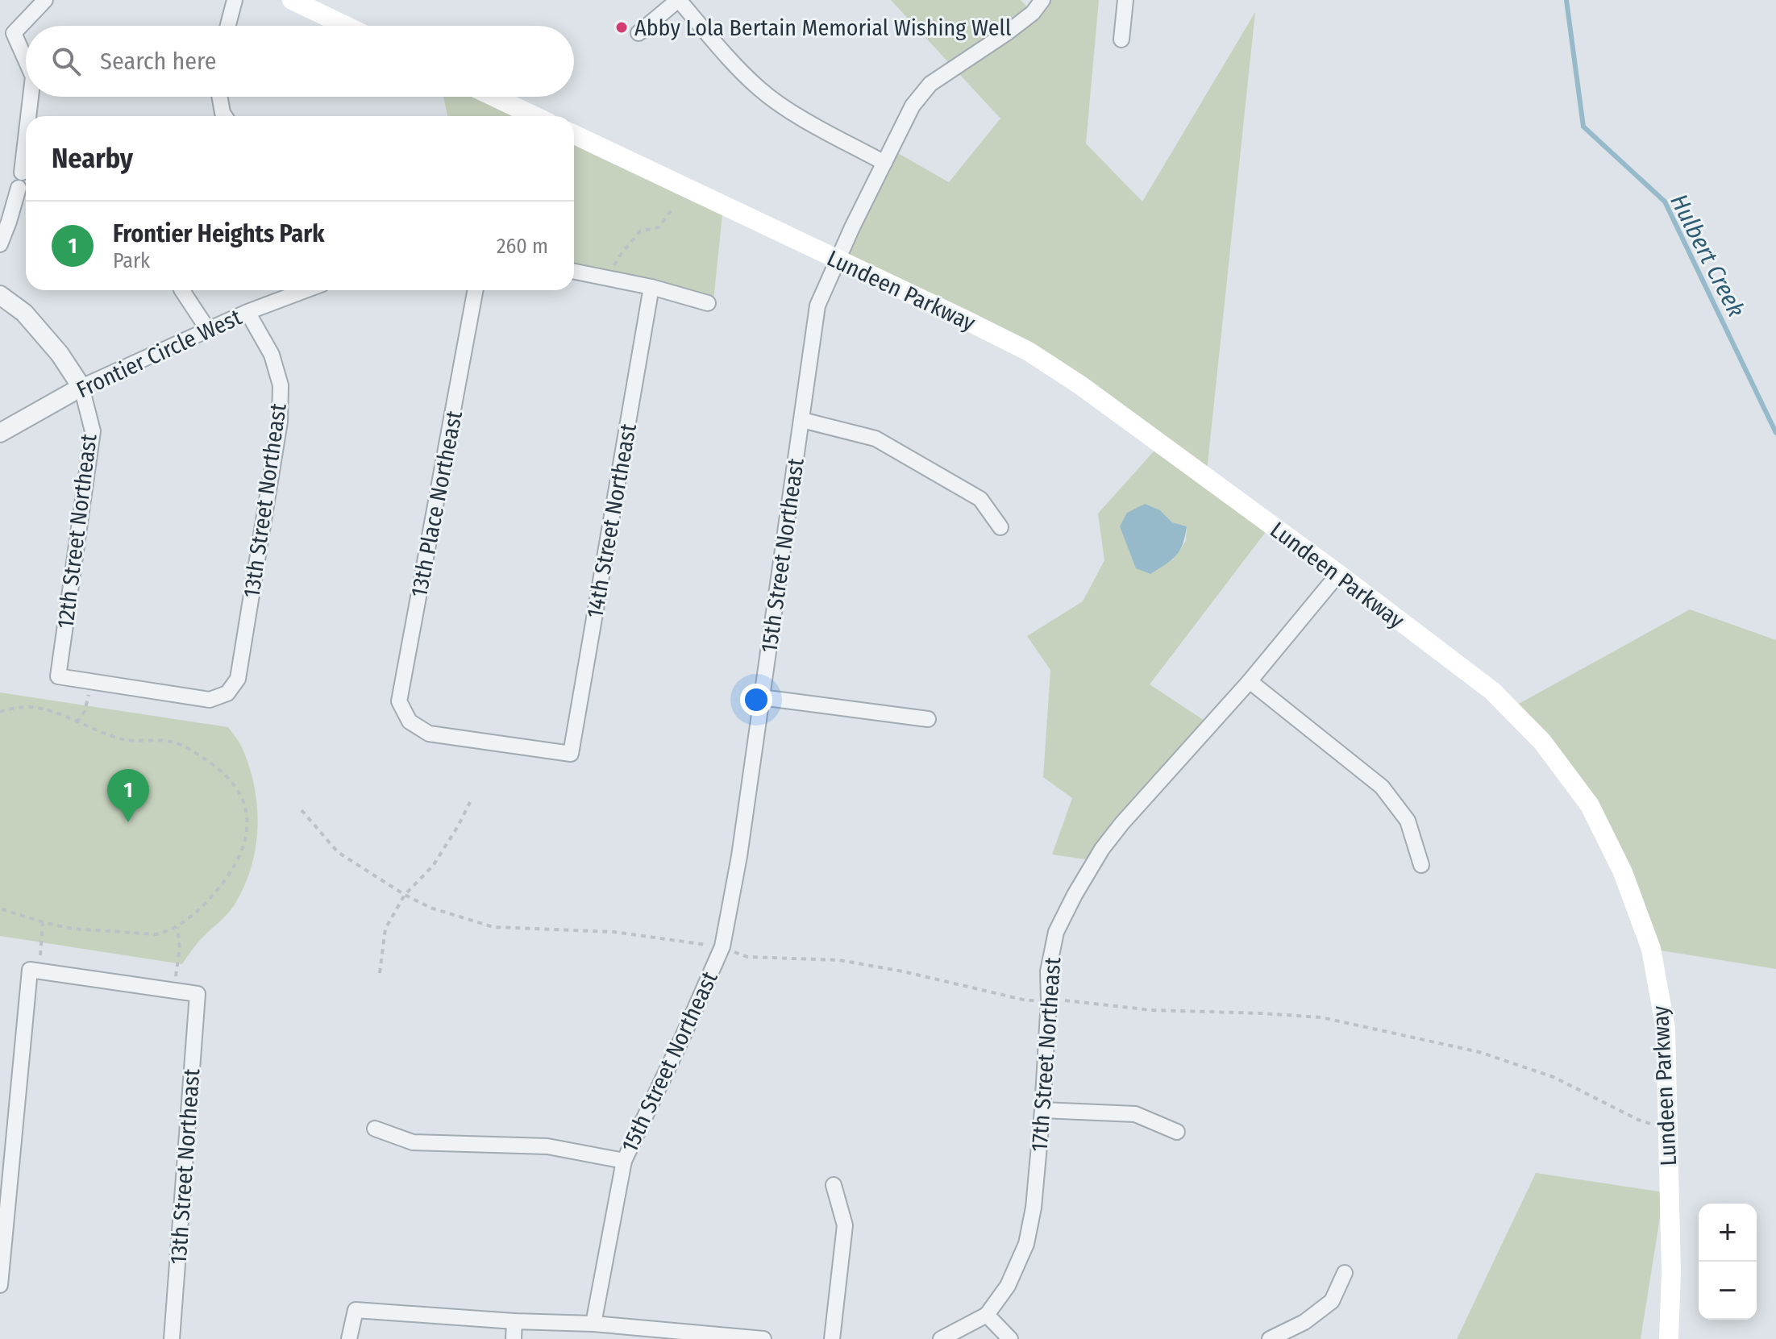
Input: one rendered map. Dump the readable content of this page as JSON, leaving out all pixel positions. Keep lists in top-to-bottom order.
{
  "streets": {
    "main road": ["Lundeen Parkway"],
    "street": [
      "Frontier Circle West",
      "13th Street Northeast",
      "13th Place Northeast",
      "14th Street Northeast",
      "12th Street Northeast",
      "15th Street Northeast",
      "17th Street Northeast"
    ]
  },
  "crossings": [
    ["Lundeen Parkway", "15th Street Northeast"],
    ["Lundeen Parkway", "17th Street Northeast"],
    ["Frontier Circle West", "13th Street Northeast"],
    ["Frontier Circle West", "12th Street Northeast"],
    ["13th Street Northeast", "12th Street Northeast"],
    ["13th Place Northeast", "14th Street Northeast"]
  ],
  "water": ["Hulbert Creek"],
  "places": ["Abby Lola Bertain Memorial Wishing Well"],
  "page": {
    "search": "Search here",
    "heading": "Nearby",
    "list": [
      {
        "mark": "1",
        "name": "Frontier Heights Park",
        "note": "Park",
        "value": "260 m"
      }
    ],
    "pins": "1",
    "map_buttons": ["+", "−"]
  }
}
